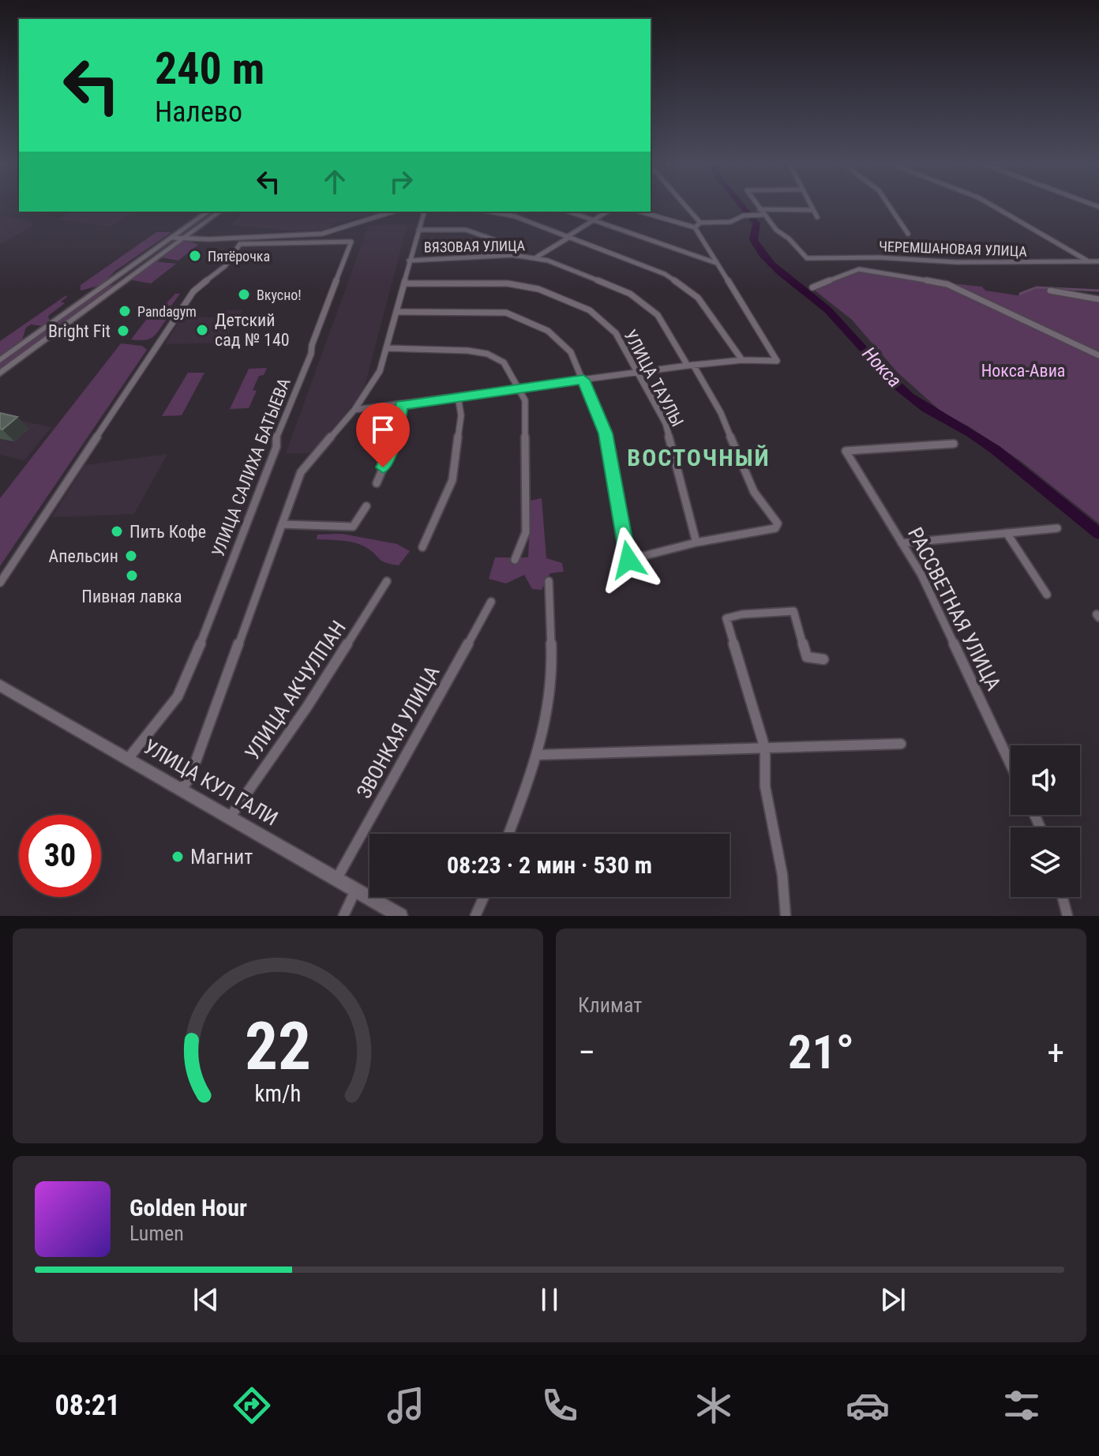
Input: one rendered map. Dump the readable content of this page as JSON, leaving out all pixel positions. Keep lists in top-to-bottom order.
{
  "streets": {
    "street": [
      "ВЯЗОВАЯ УЛИЦА",
      "ЧЕРЕМШАНОВАЯ УЛИЦА",
      "УЛИЦА ТАУЛЫ",
      "УЛИЦА САЛИХА БАТЫЕВА",
      "РАССВЕТНАЯ УЛИЦА",
      "УЛИЦА АКЧУЛПАН",
      "ЗВОНКАЯ УЛИЦА",
      "УЛИЦА КУЛ ГАЛИ"
    ]
  },
  "crossings": [
    ["ВЯЗОВАЯ УЛИЦА", "УЛИЦА ТАУЛЫ"],
    ["УЛИЦА САЛИХА БАТЫЕВА", "УЛИЦА КУЛ ГАЛИ"],
    ["УЛИЦА АКЧУЛПАН", "УЛИЦА КУЛ ГАЛИ"],
    ["ЗВОНКАЯ УЛИЦА", "УЛИЦА КУЛ ГАЛИ"]
  ],
  "districts": ["ВОСТОЧНЫЙ"],
  "water": ["Нокса"],
  "parks": ["Нокса-Авиа"],
  "places": [
    "Пятёрочка",
    "Вкусно!",
    "Pandagym",
    "Детский сад № 140",
    "Bright Fit",
    "Пить Кофе",
    "Апельсин",
    "Пивная лавка",
    "Магнит"
  ],
  "page": {
    "turn": ["240 m", "Налево"],
    "limit": "30",
    "trip": "08:23 · 2 мин · 530 m",
    "tile": "Климат",
    "heat": ["−", "21°", "+"],
    "song": ["Golden Hour", "Lumen"],
    "tabs": "08:21",
    "gauge": ["22", "km/h"]
  }
}
